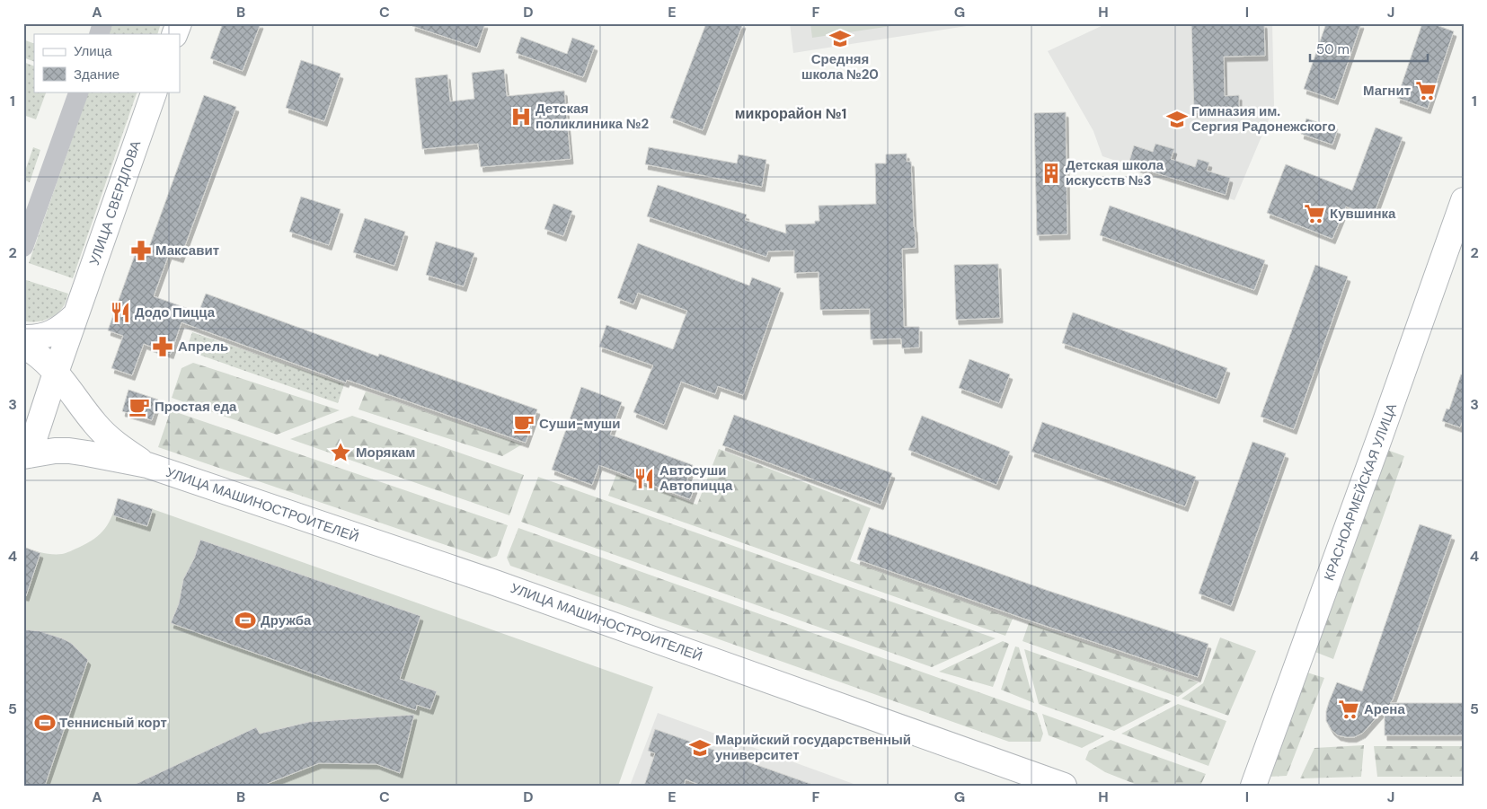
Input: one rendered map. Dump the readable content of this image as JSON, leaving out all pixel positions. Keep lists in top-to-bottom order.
{
  "streets": {
    "main road": ["УЛИЦА СВЕРДЛОВА", "КРАСНОАРМЕЙСКАЯ УЛИЦА", "УЛИЦА МАШИНОСТРОИТЕЛЕЙ"]
  },
  "crossings": [
    ["УЛИЦА СВЕРДЛОВА", "УЛИЦА МАШИНОСТРОИТЕЛЕЙ"]
  ],
  "districts": ["микрорайон №1"],
  "places": {
    "school or university": ["Средняя школа №20", "Гимназия им. Сергия Радонежского", "Марийский государственный университет"],
    "supermarket": ["Магнит", "Кувшинка", "Арена"],
    "hospital": ["Детская поликлиника №2"],
    "building": ["Детская школа искусств №3"],
    "pharmacy": ["Максавит", "Апрель"],
    "restaurant": ["Додо Пицца", "Автосуши Автопицца"],
    "cafe": ["Простая еда", "Суши-муши"],
    "place": ["Морякам"],
    "sports": ["Дружба", "Теннисный корт"]
  },
  "legend": ["Улица", "Здание"],
  "scale_bar": "50 m",
  "grid": {
    "columns": [
      "A",
      "B",
      "C",
      "D",
      "E",
      "F",
      "G",
      "H",
      "I",
      "J"
    ],
    "rows": [
      "1",
      "2",
      "3",
      "4",
      "5"
    ]
  }
}
